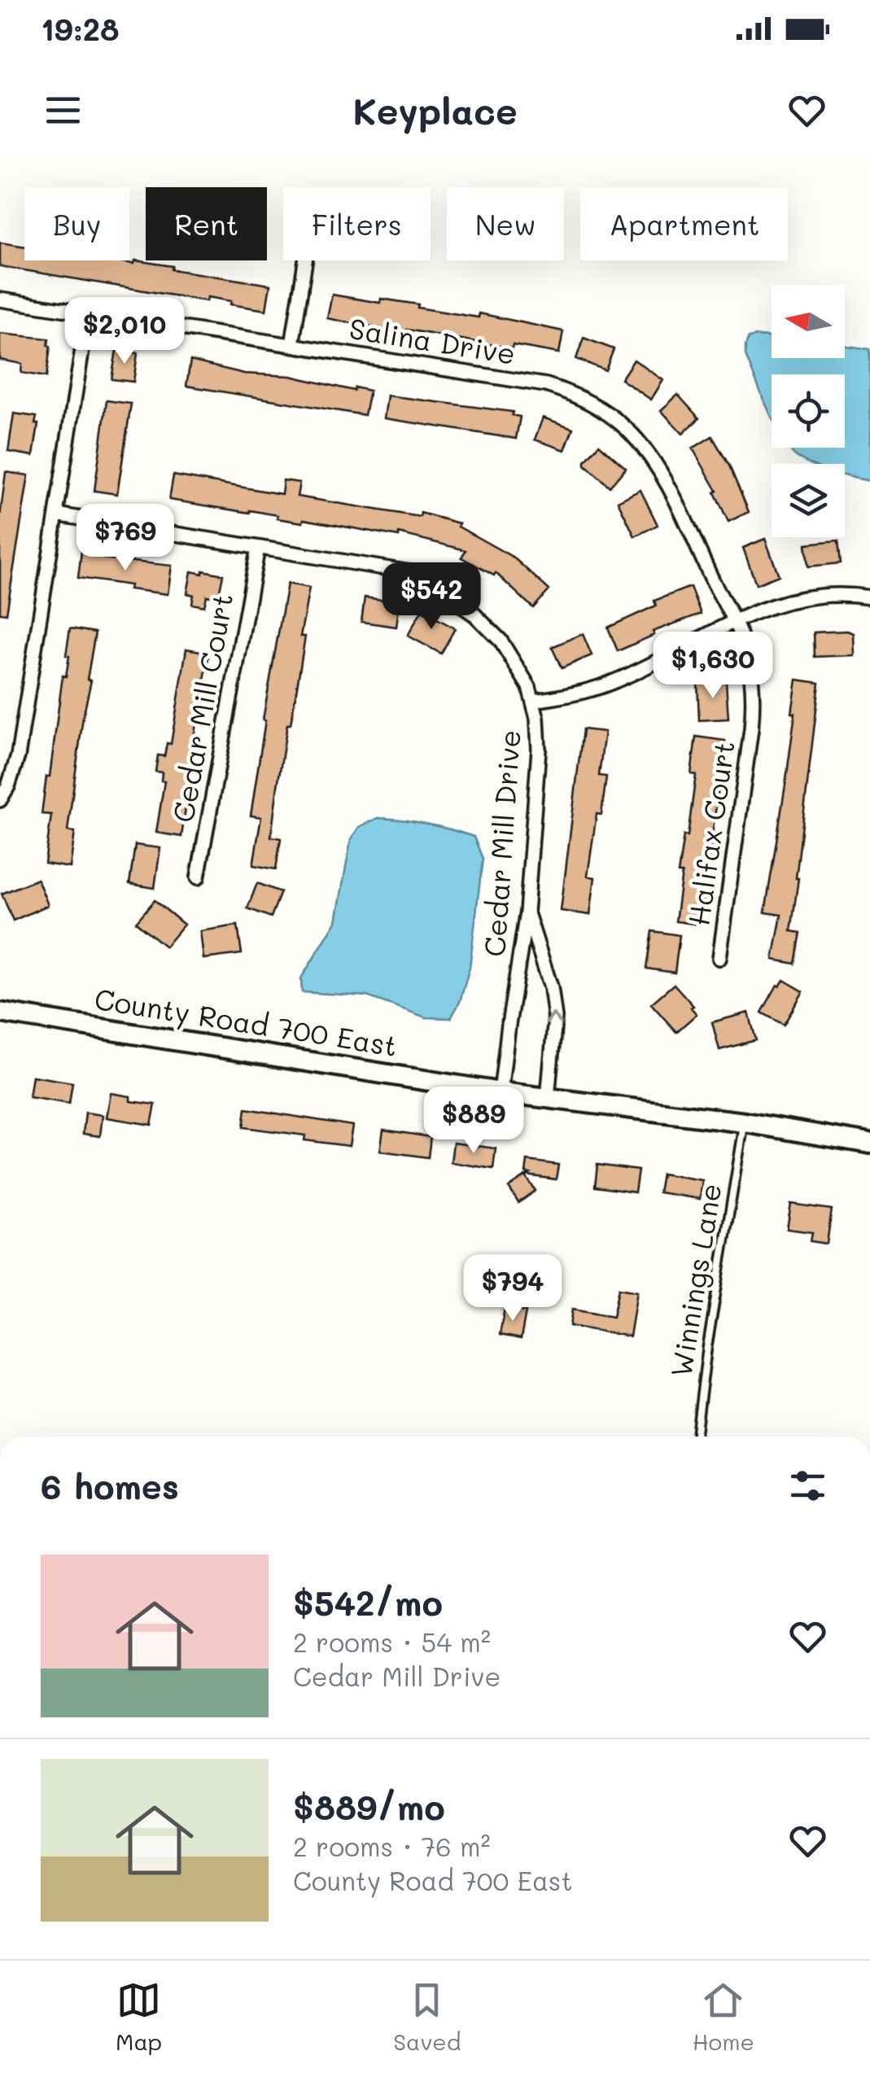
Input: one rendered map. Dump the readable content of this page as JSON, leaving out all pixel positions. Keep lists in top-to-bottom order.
{
  "streets": {
    "main road": ["County Road 700 East"],
    "street": [
      "Salina Drive",
      "Cedar Mill Court",
      "Halifax Court",
      "Cedar Mill Drive"
    ],
    "lane": ["Winnings Lane"]
  },
  "crossings": [
    ["Salina Drive", "Halifax Court"],
    ["Cedar Mill Court", "Cedar Mill Drive"],
    ["Cedar Mill Drive", "County Road 700 East"],
    ["County Road 700 East", "Winnings Lane"]
  ],
  "north": "left",
  "page": {
    "status": "19:28",
    "header": "Keyplace",
    "chip": [
      "Buy",
      "Rent",
      "Filters",
      "New",
      "Apartment"
    ],
    "price": [
      "$2,010",
      "$769",
      "$542",
      "$1,630",
      "$889",
      "$794"
    ],
    "heading": "6 homes",
    "list": [
      {
        "name": "$542/mo",
        "note": "2 rooms · 54 m² · Cedar Mill Drive"
      },
      {
        "name": "$889/mo",
        "note": "2 rooms · 76 m² · County Road 700 East"
      }
    ],
    "tabs": ["Map", "Saved", "Home"]
  }
}
